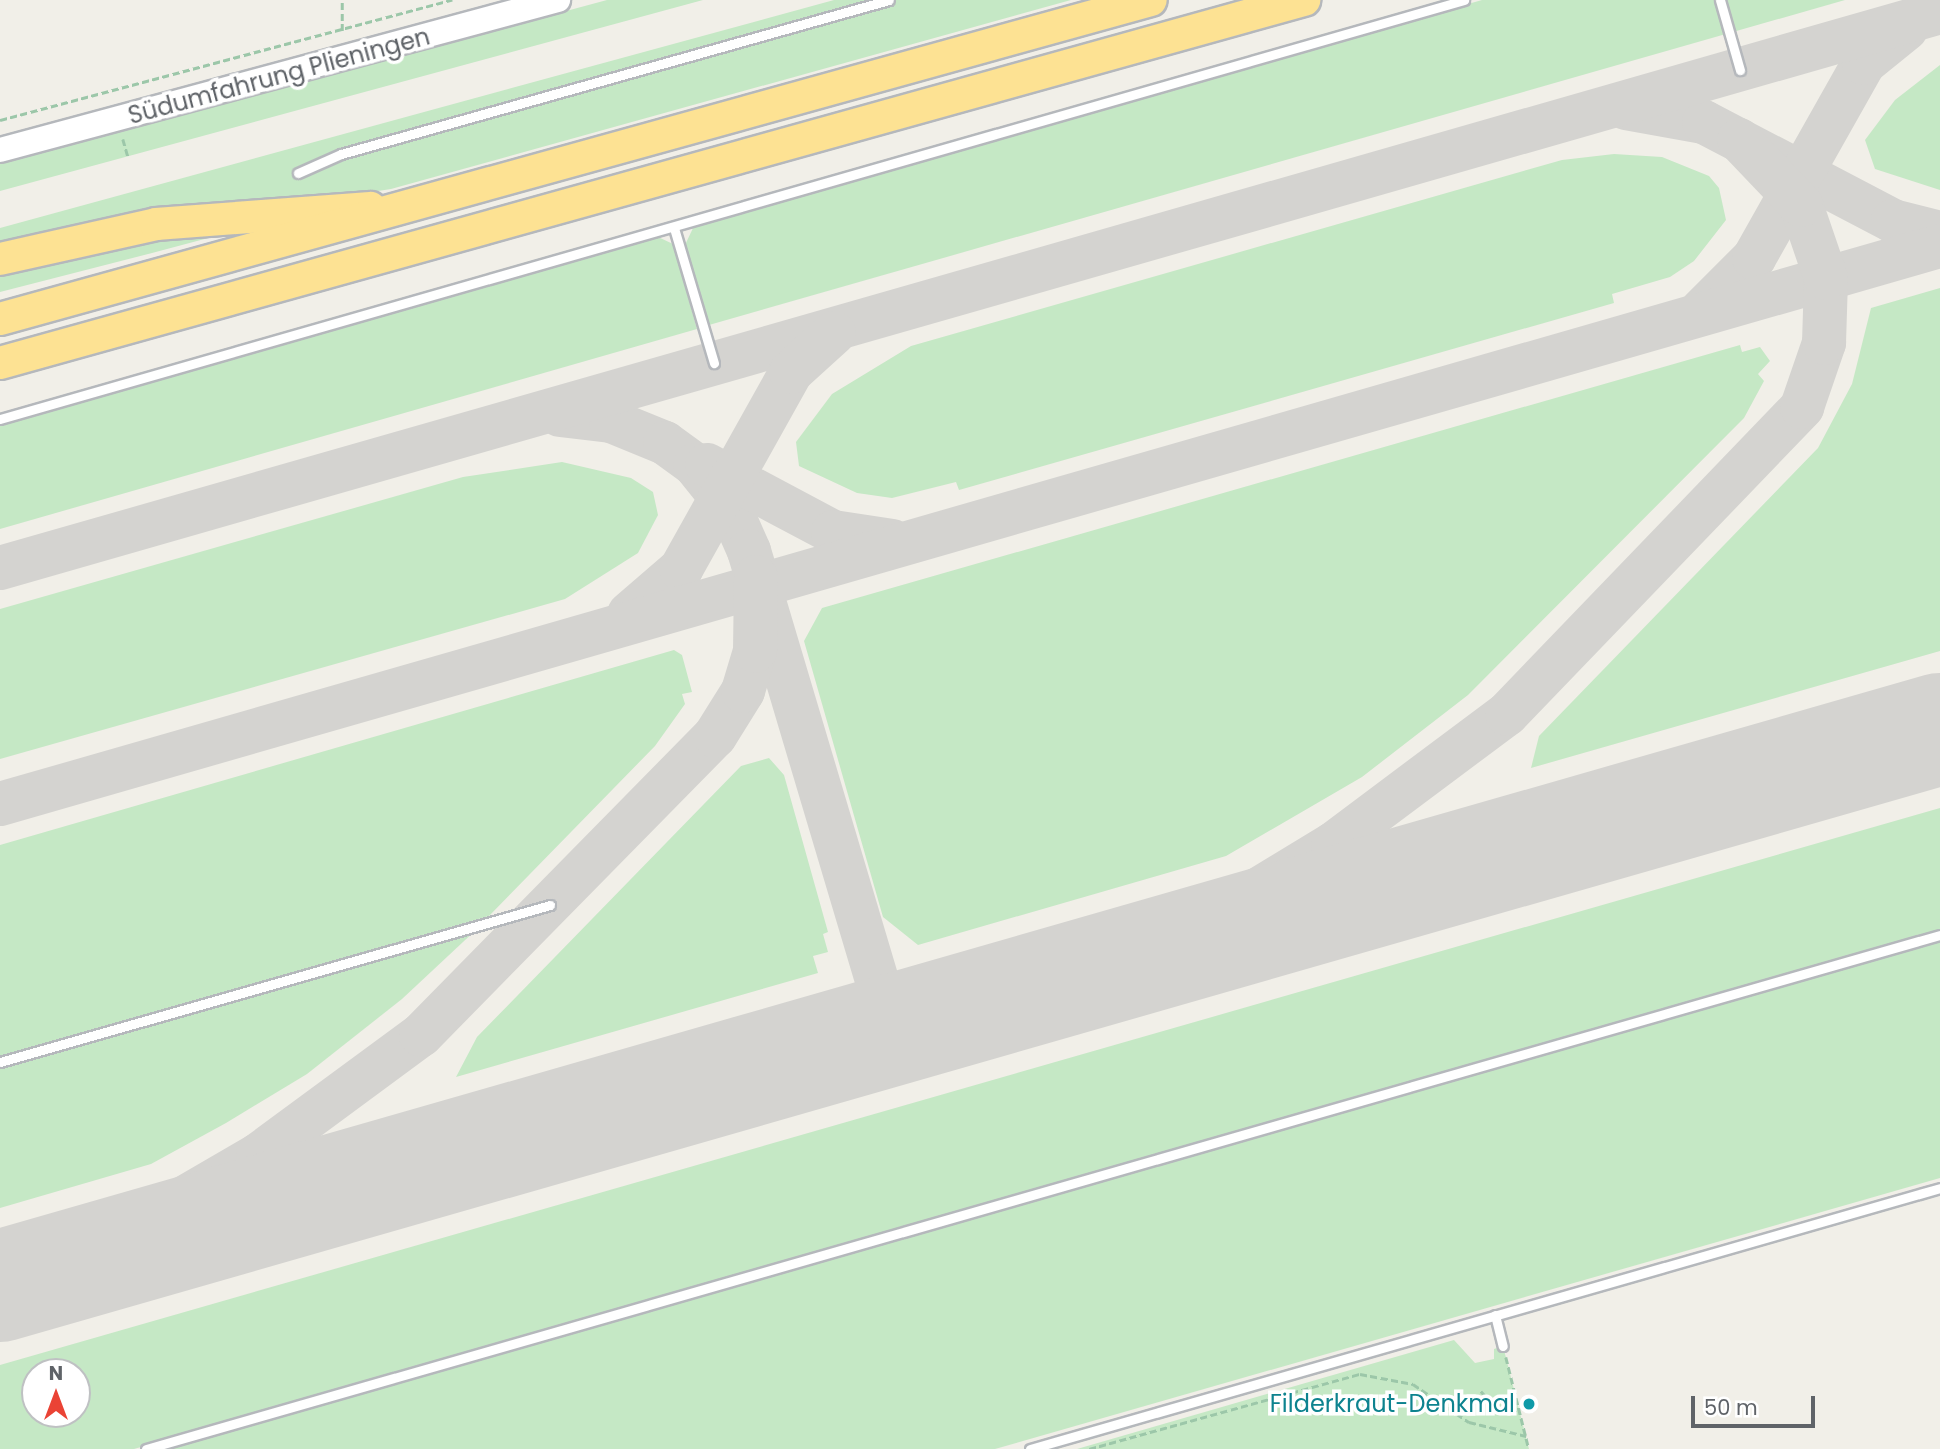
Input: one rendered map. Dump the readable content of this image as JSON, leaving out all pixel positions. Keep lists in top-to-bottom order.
{
  "streets": {
    "main road": ["Südumfahrung Plieningen"]
  },
  "places": ["Filderkraut-Denkmal"],
  "scale_bar": "50 m",
  "north": "top"
}
